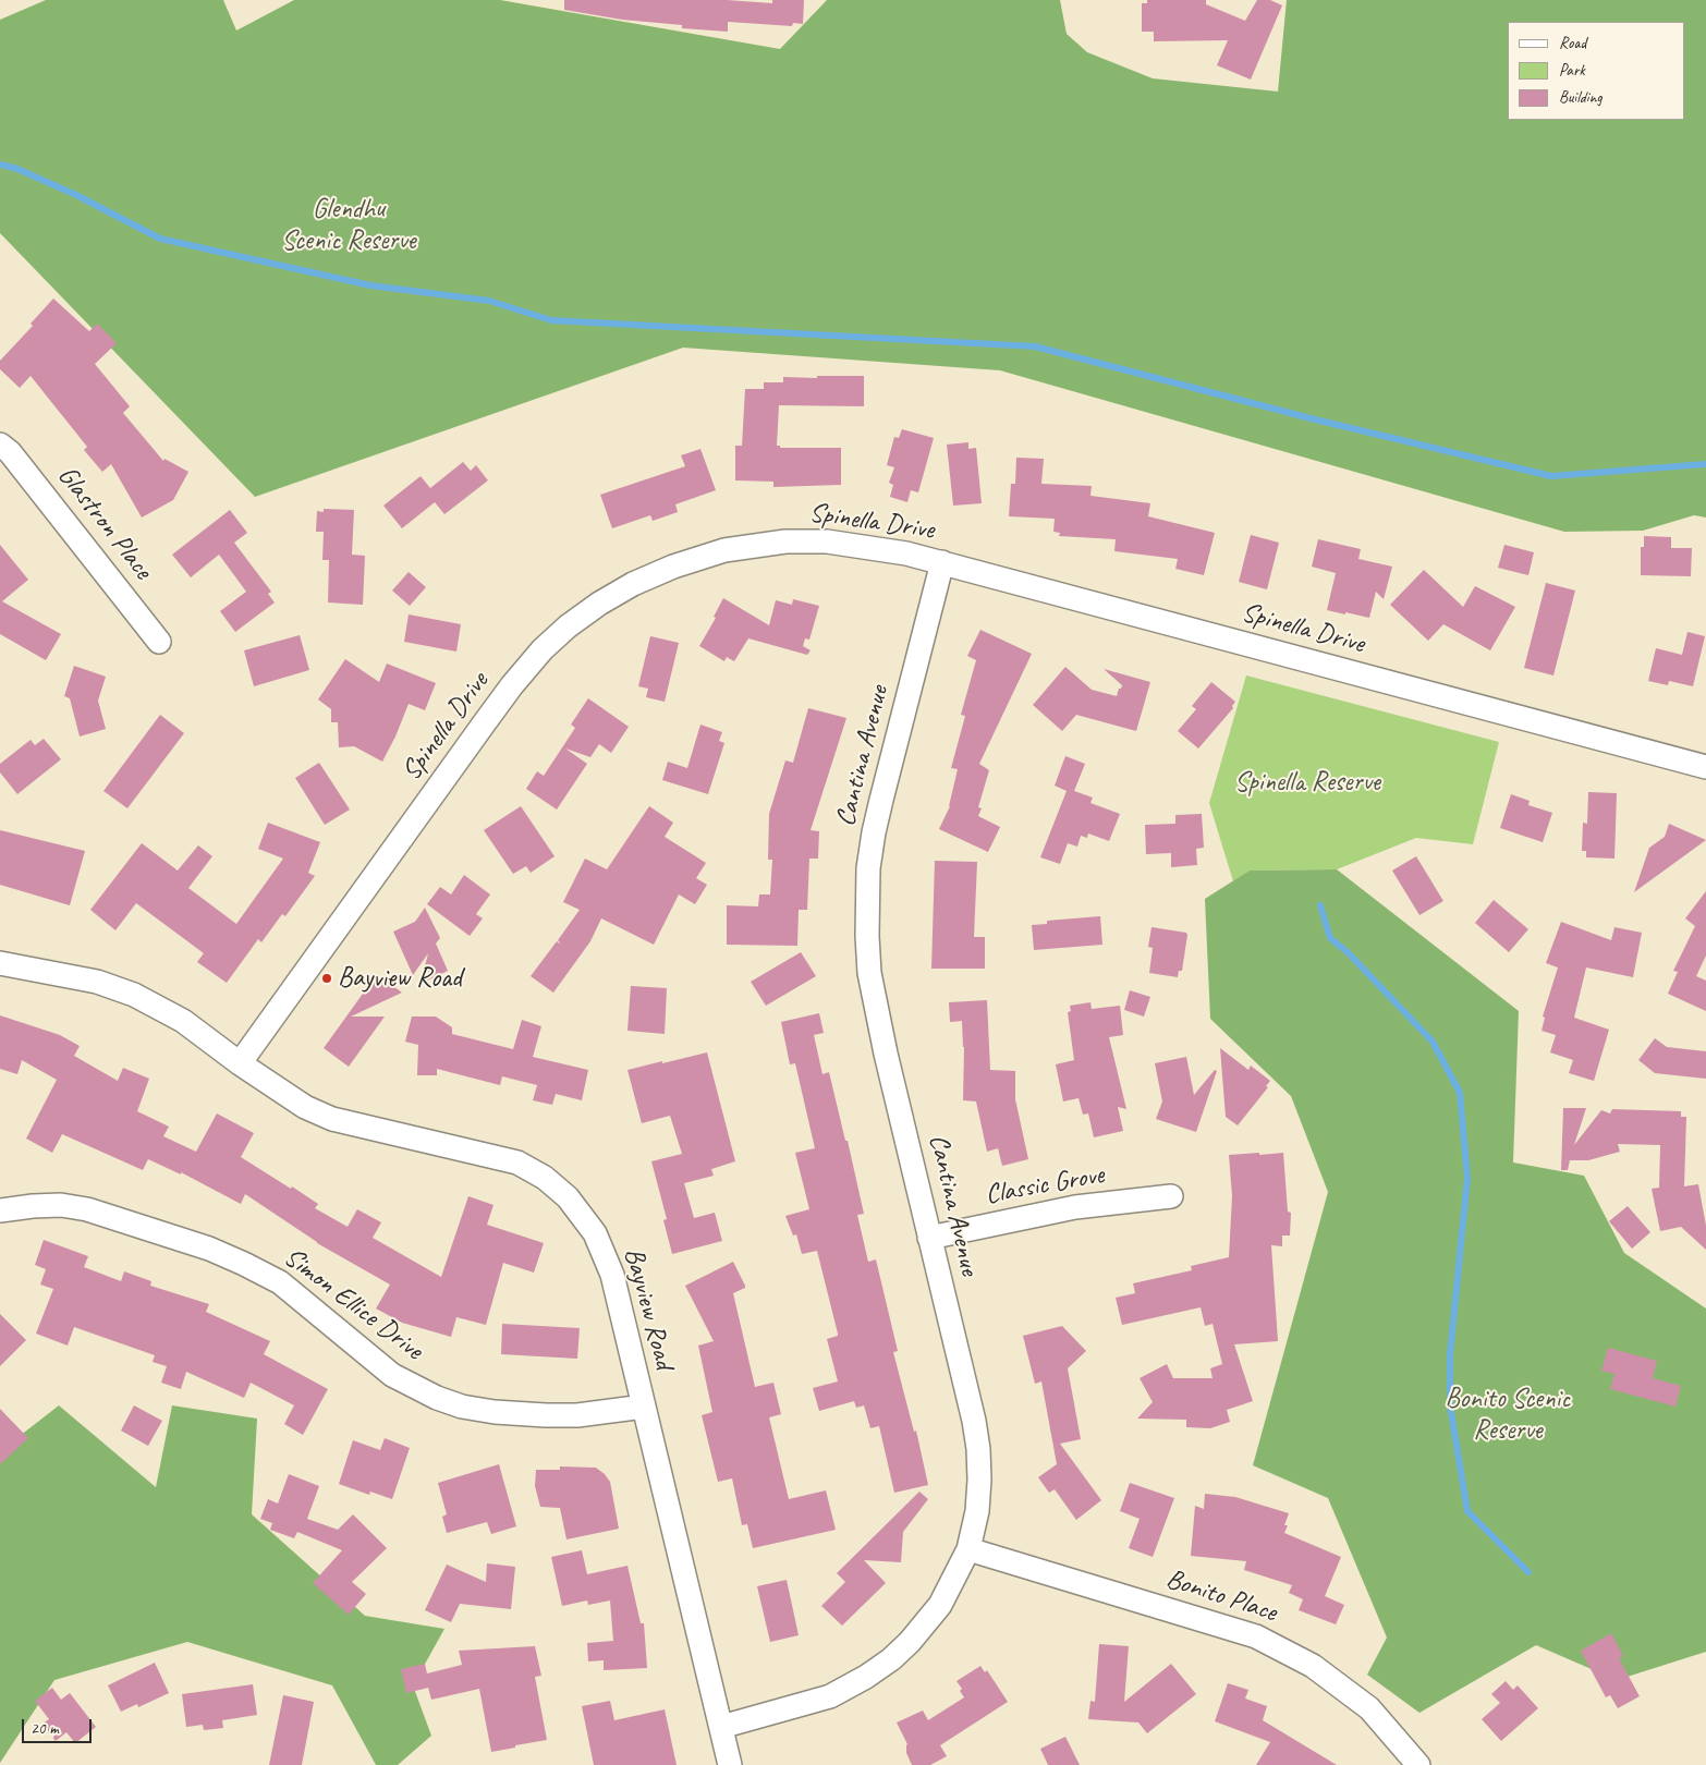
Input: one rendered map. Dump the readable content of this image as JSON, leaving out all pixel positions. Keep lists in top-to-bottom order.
{
  "streets": {
    "street": [
      "Spinella Drive",
      "Glastron Place",
      "Cantina Avenue",
      "Classic Grove",
      "Simon Ellice Drive",
      "Bayview Road",
      "Bonito Place"
    ]
  },
  "crossings": [
    ["Spinella Drive", "Cantina Avenue"],
    ["Spinella Drive", "Bayview Road"],
    ["Cantina Avenue", "Classic Grove"],
    ["Cantina Avenue", "Bayview Road"],
    ["Cantina Avenue", "Bonito Place"],
    ["Simon Ellice Drive", "Bayview Road"]
  ],
  "parks": ["Glendhu Scenic Reserve", "Spinella Reserve", "Bonito Scenic Reserve"],
  "places": ["Bayview Road"],
  "legend": ["Road", "Park", "Building"],
  "scale_bar": "20 m"
}
